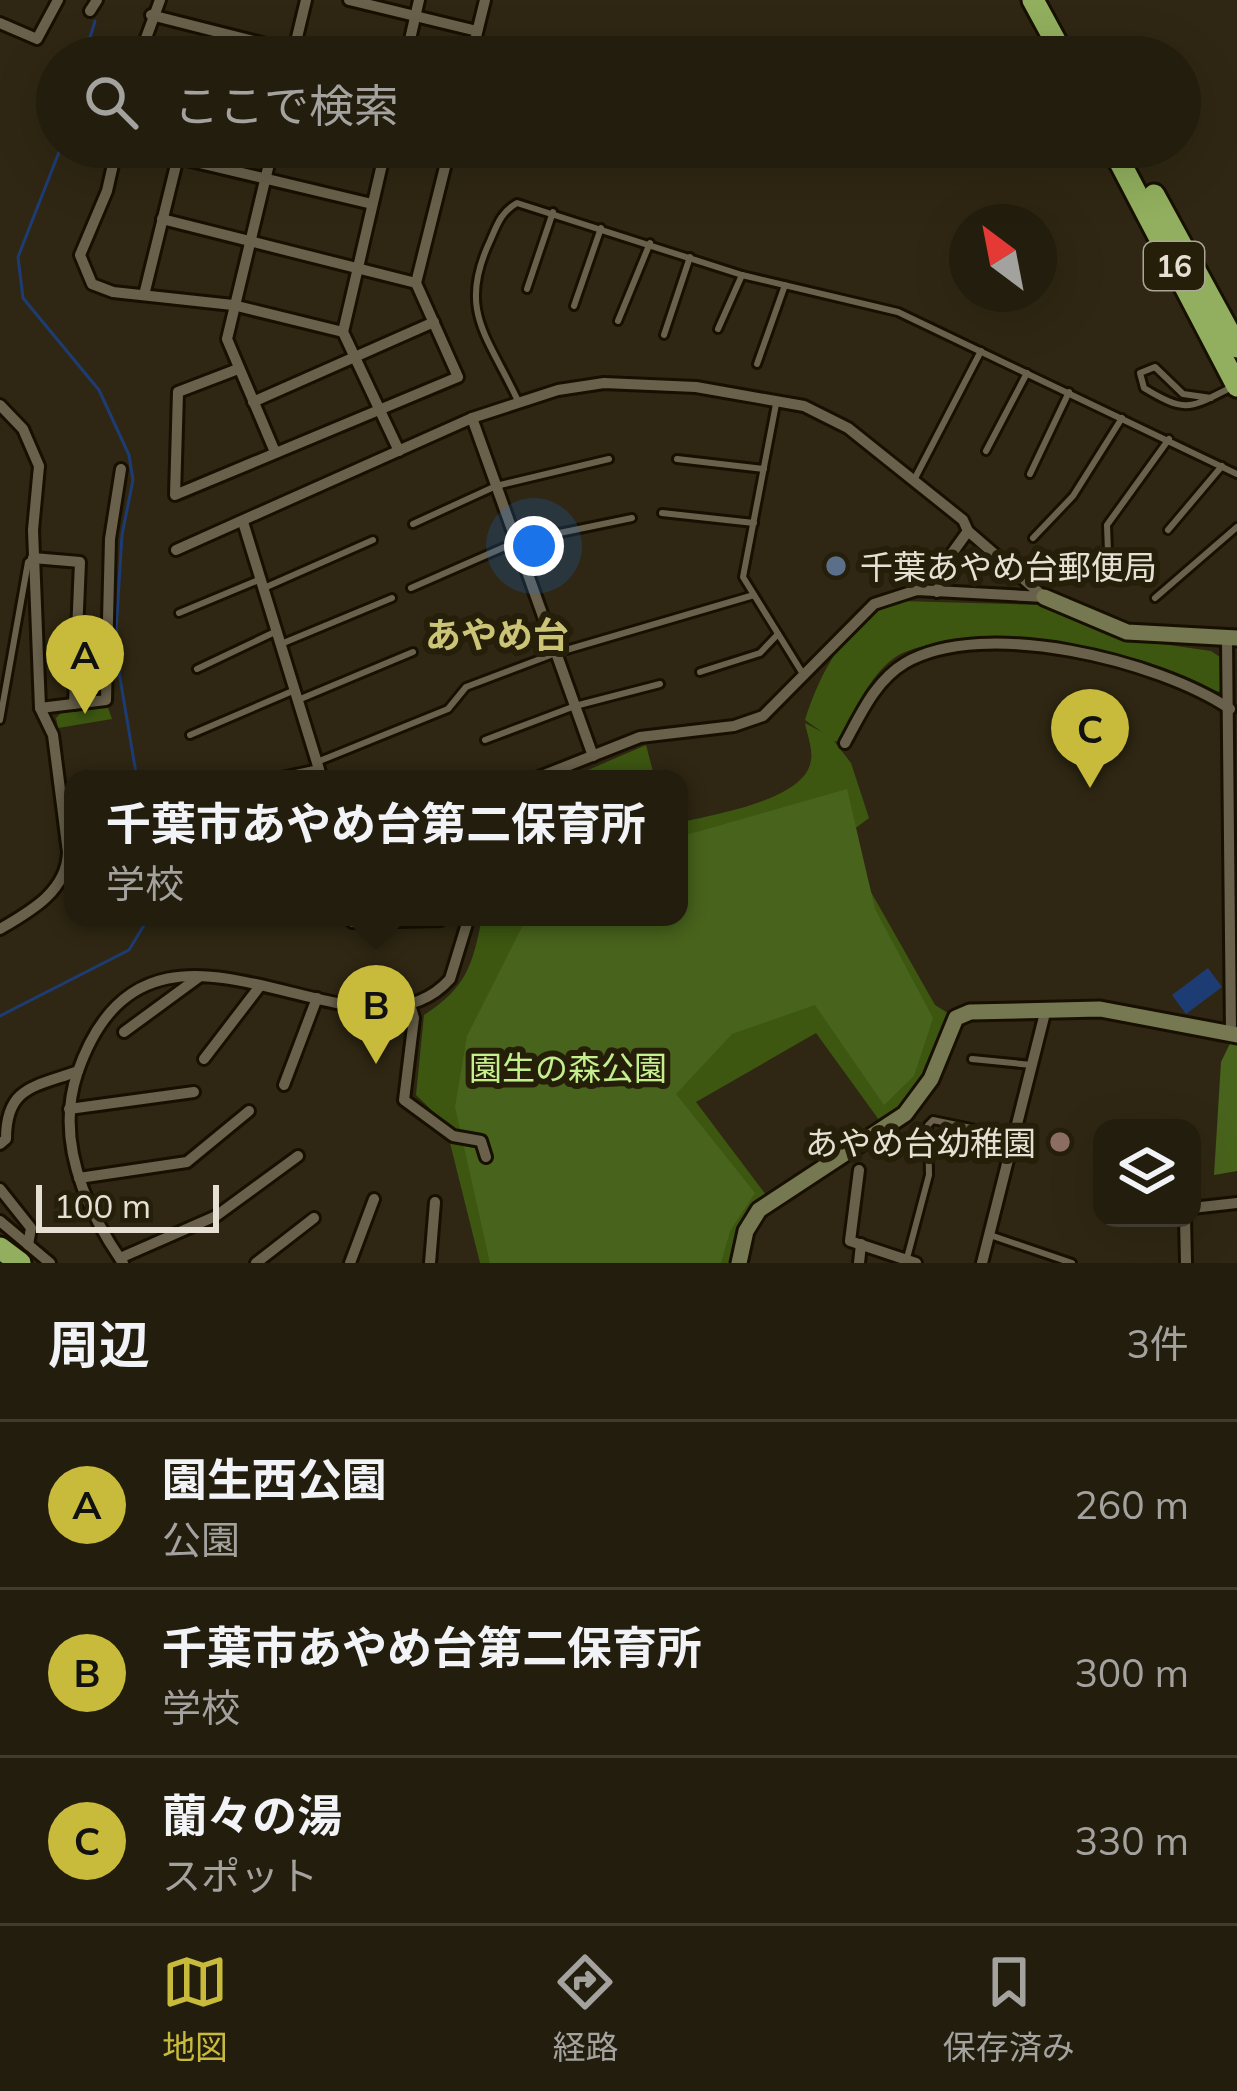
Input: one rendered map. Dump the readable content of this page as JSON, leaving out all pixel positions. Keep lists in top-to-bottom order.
{
  "streets": {
    "highway": ["16"]
  },
  "districts": ["あやめ台"],
  "parks": ["園生の森公園"],
  "places": ["千葉あやめ台郵便局", "あやめ台幼稚園"],
  "scale_bar": "100 m",
  "north": "top left",
  "page": {
    "search": "ここで検索",
    "pins": ["A", "C", "B"],
    "popup": ["千葉市あやめ台第二保育所", "学校"],
    "scale": "100 m",
    "heading": ["周辺", "3件"],
    "list": [
      {
        "mark": "A",
        "name": "園生西公園",
        "note": "公園",
        "value": "260 m"
      },
      {
        "mark": "B",
        "name": "千葉市あやめ台第二保育所",
        "note": "学校",
        "value": "300 m"
      },
      {
        "mark": "C",
        "name": "蘭々の湯",
        "note": "スポット",
        "value": "330 m"
      }
    ],
    "nav": ["地図", "経路", "保存済み"]
  }
}
